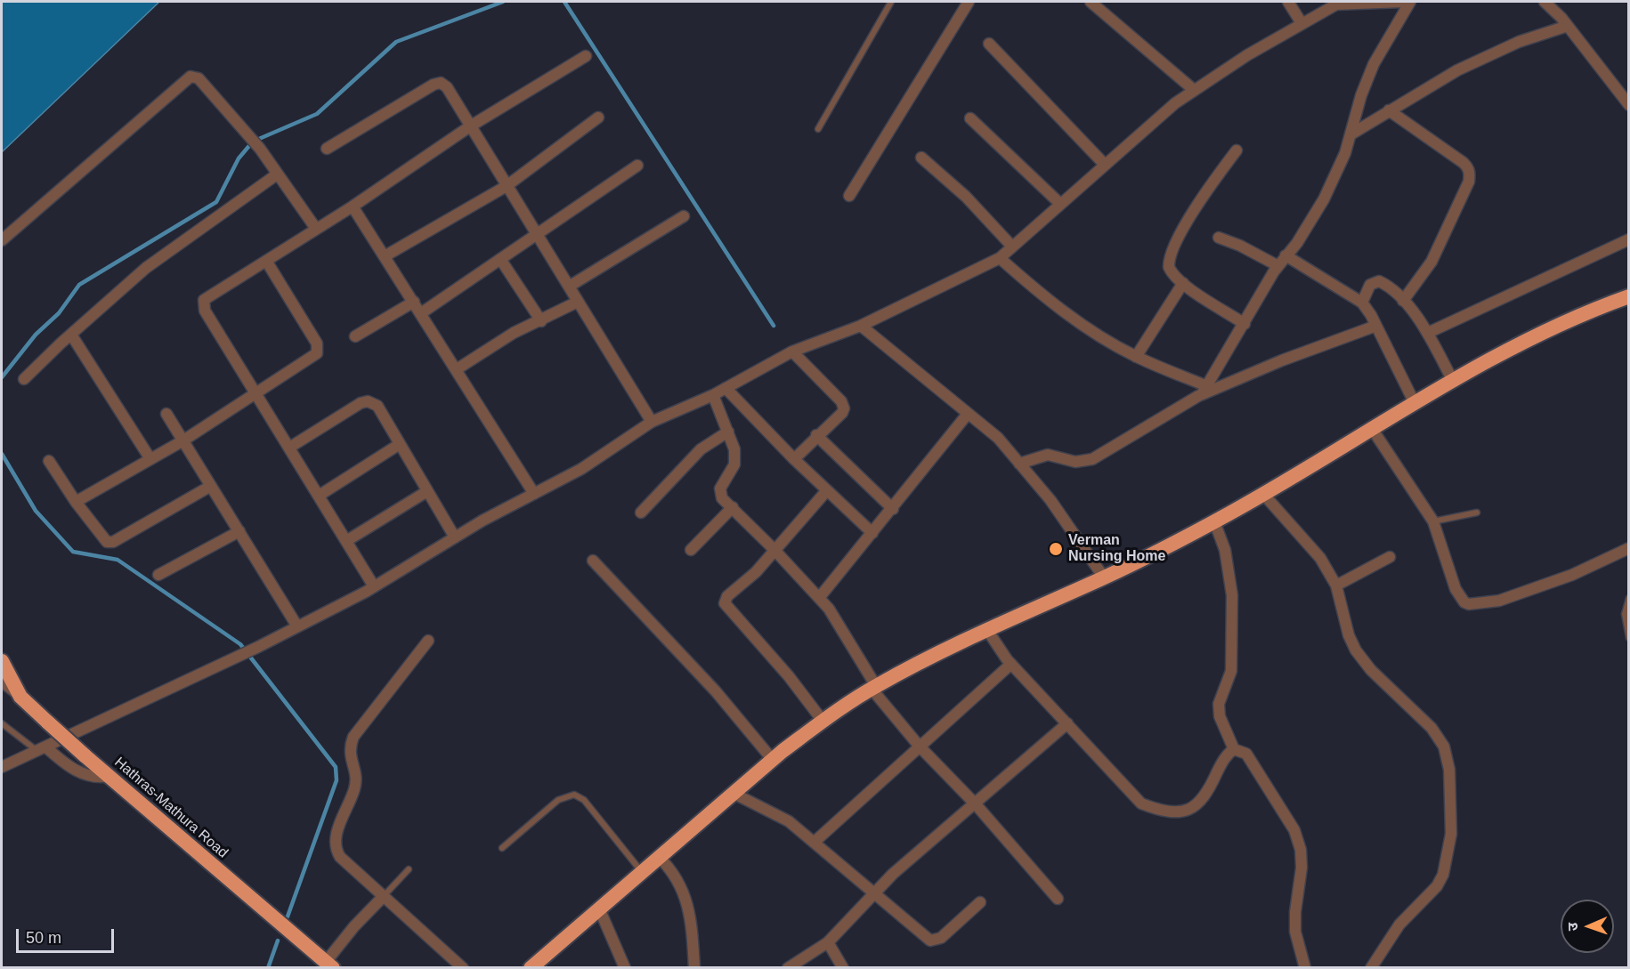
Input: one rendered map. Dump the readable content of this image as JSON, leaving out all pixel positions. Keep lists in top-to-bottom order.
{
  "streets": {
    "highway": ["Hathras-Mathura Road"]
  },
  "places": ["Verman Nursing Home"],
  "scale_bar": "50 m",
  "north": "left"
}
